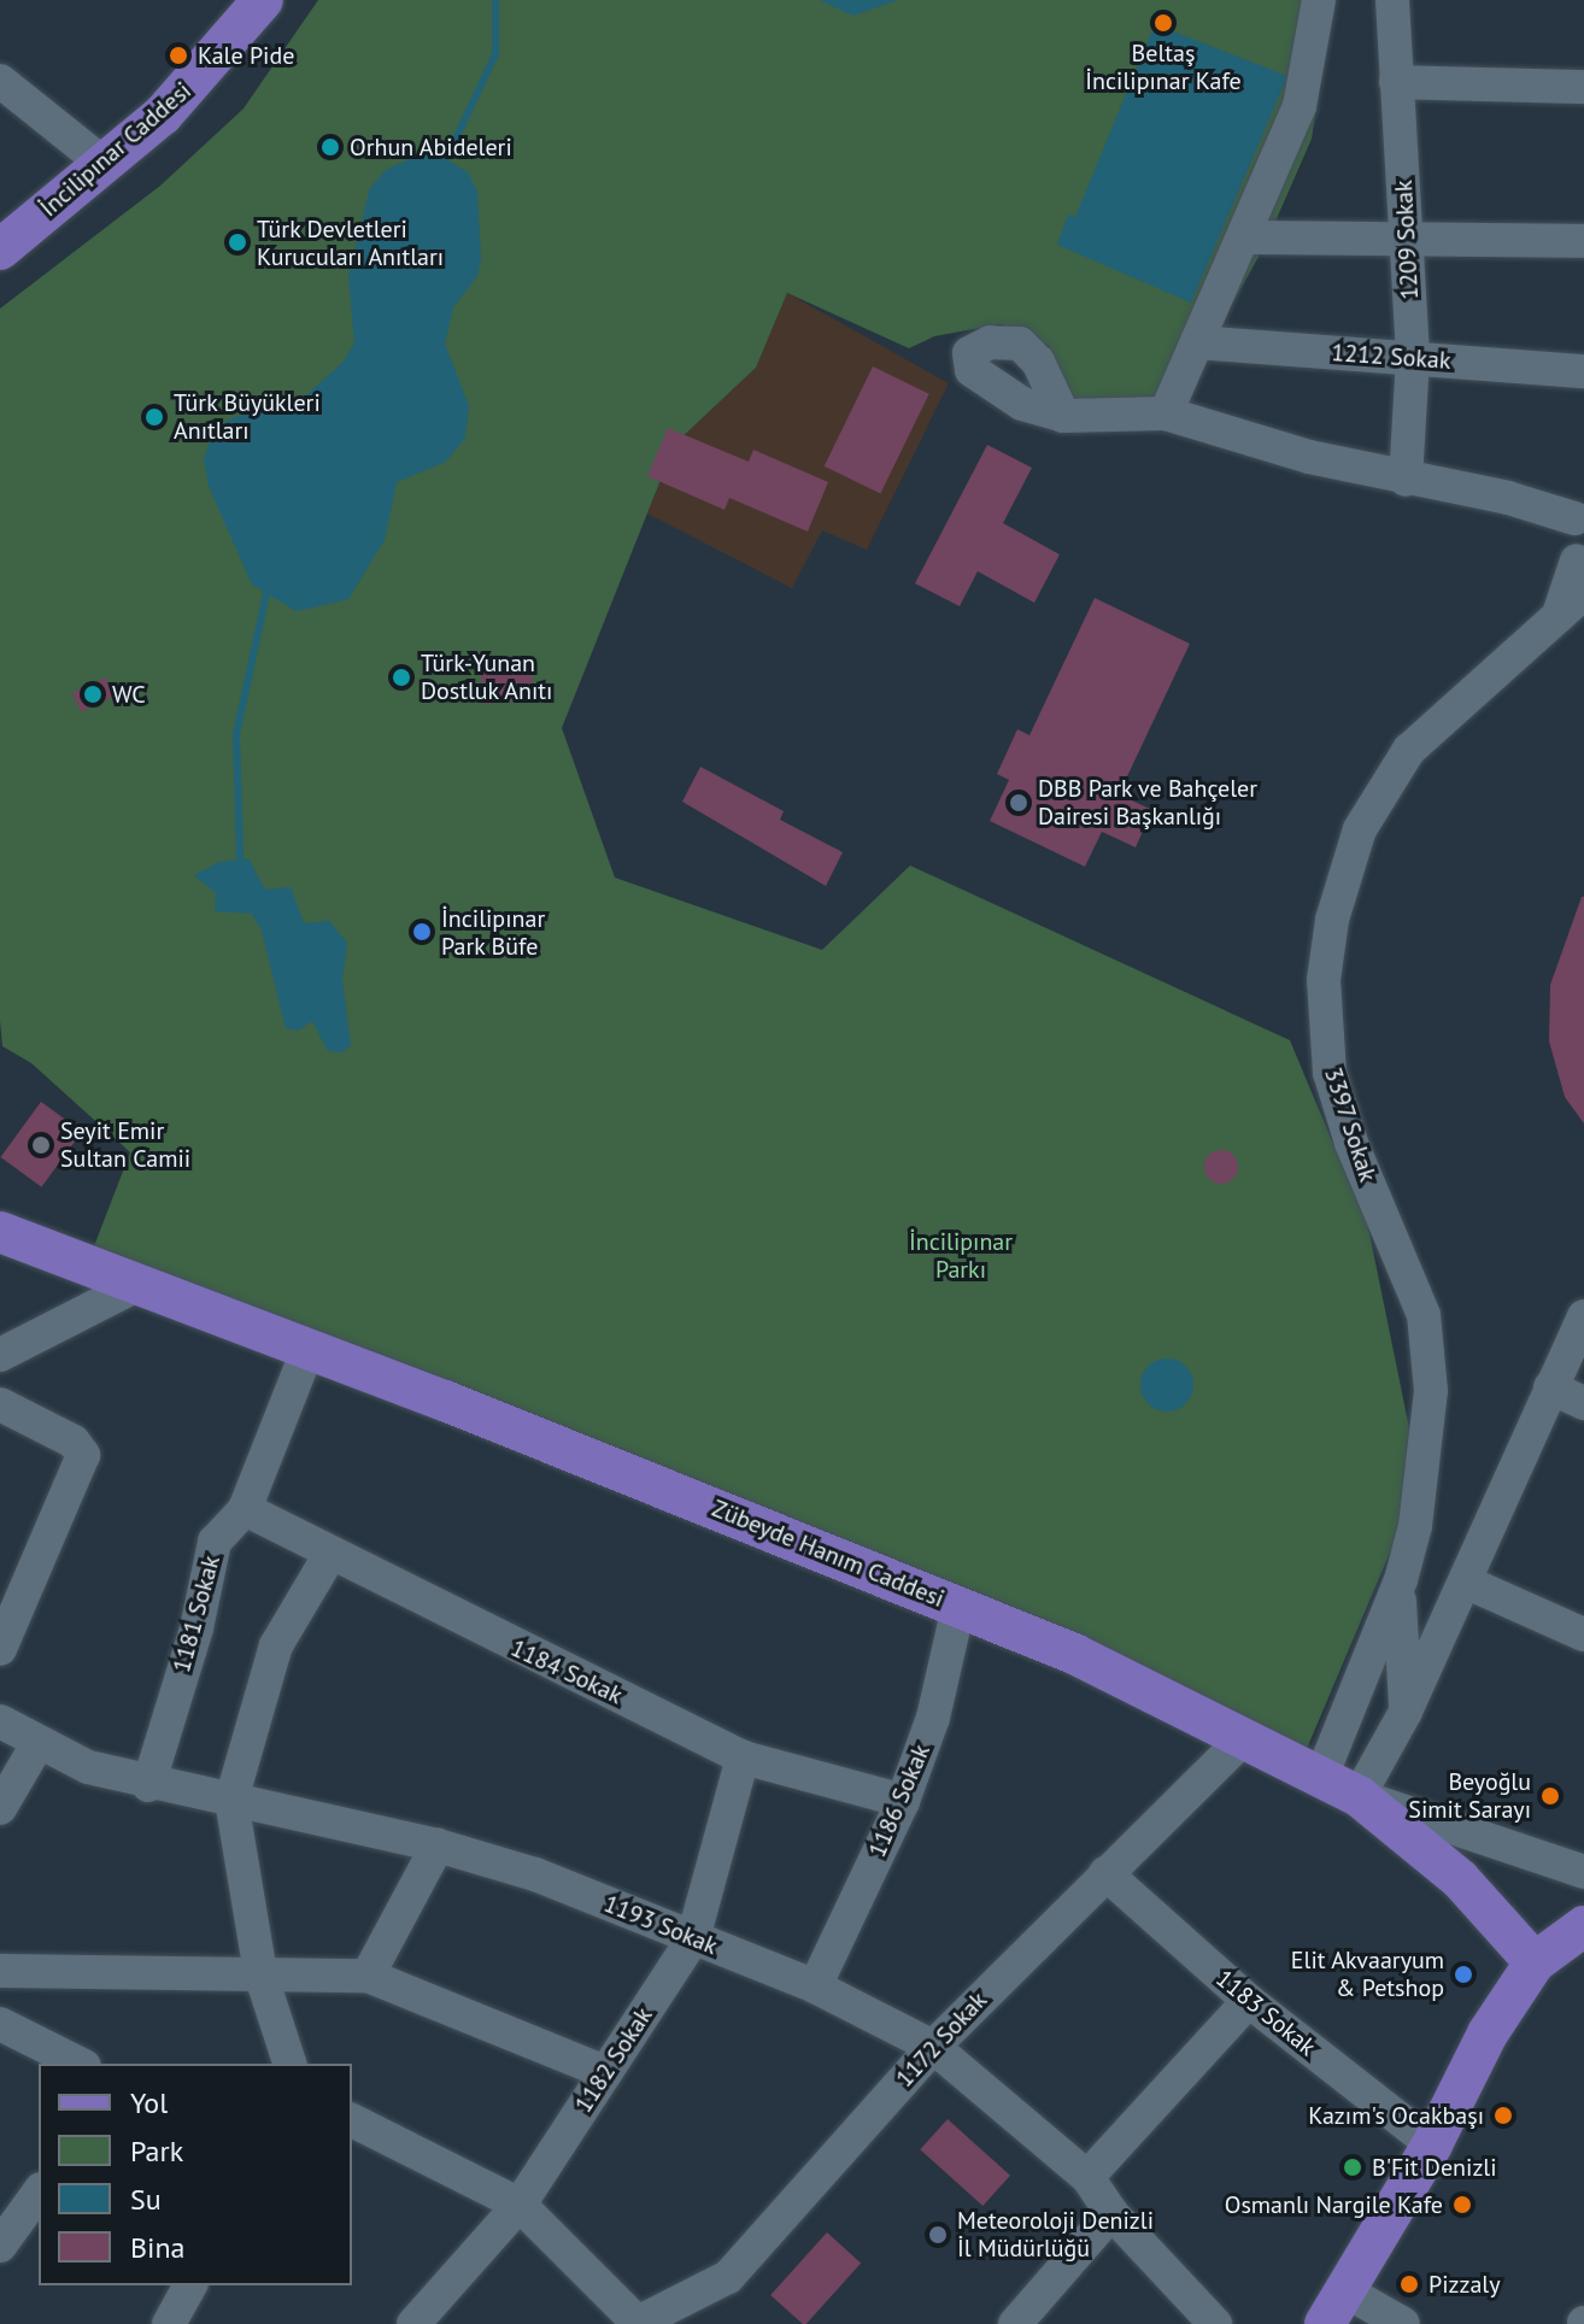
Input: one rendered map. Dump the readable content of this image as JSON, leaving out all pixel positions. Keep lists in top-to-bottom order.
{
  "streets": {
    "main road": ["İncilipınar Caddesi", "Zübeyde Hanım Caddesi"],
    "street": [
      "1209 Sokak",
      "1212 Sokak",
      "3397 Sokak",
      "1181 Sokak",
      "1184 Sokak",
      "1186 Sokak",
      "1193 Sokak",
      "1183 Sokak",
      "1172 Sokak",
      "1182 Sokak"
    ]
  },
  "crossings": [
    ["1209 Sokak", "1212 Sokak"],
    ["Zübeyde Hanım Caddesi", "1181 Sokak"],
    ["Zübeyde Hanım Caddesi", "1186 Sokak"],
    ["Zübeyde Hanım Caddesi", "1172 Sokak"],
    ["1181 Sokak", "1184 Sokak"],
    ["1181 Sokak", "1193 Sokak"],
    ["1184 Sokak", "1186 Sokak"],
    ["1184 Sokak", "1182 Sokak"],
    ["1186 Sokak", "1193 Sokak"],
    ["1193 Sokak", "1172 Sokak"],
    ["1193 Sokak", "1182 Sokak"],
    ["1183 Sokak", "1172 Sokak"]
  ],
  "parks": ["İncilipınar Parkı"],
  "places": [
    "Beltaş İncilipınar Kafe",
    "Kale Pide",
    "Orhun Abideleri",
    "Türk Devletleri Kurucuları Anıtları",
    "Türk Büyükleri Anıtları",
    "Türk-Yunan Dostluk Anıtı",
    "WC",
    "DBB Park ve Bahçeler Dairesi Başkanlığı",
    "İncilipınar Park Büfe",
    "Seyit Emir Sultan Camii",
    "Beyoğlu Simit Sarayı",
    "Elit Akvaaryum & Petshop",
    "Kazım's Ocakbaşı",
    "B'Fit Denizli",
    "Osmanlı Nargile Kafe",
    "Meteoroloji Denizli İl Müdürlüğü",
    "Pizzaly"
  ],
  "legend": [
    "Yol",
    "Park",
    "Su",
    "Bina"
  ]
}
